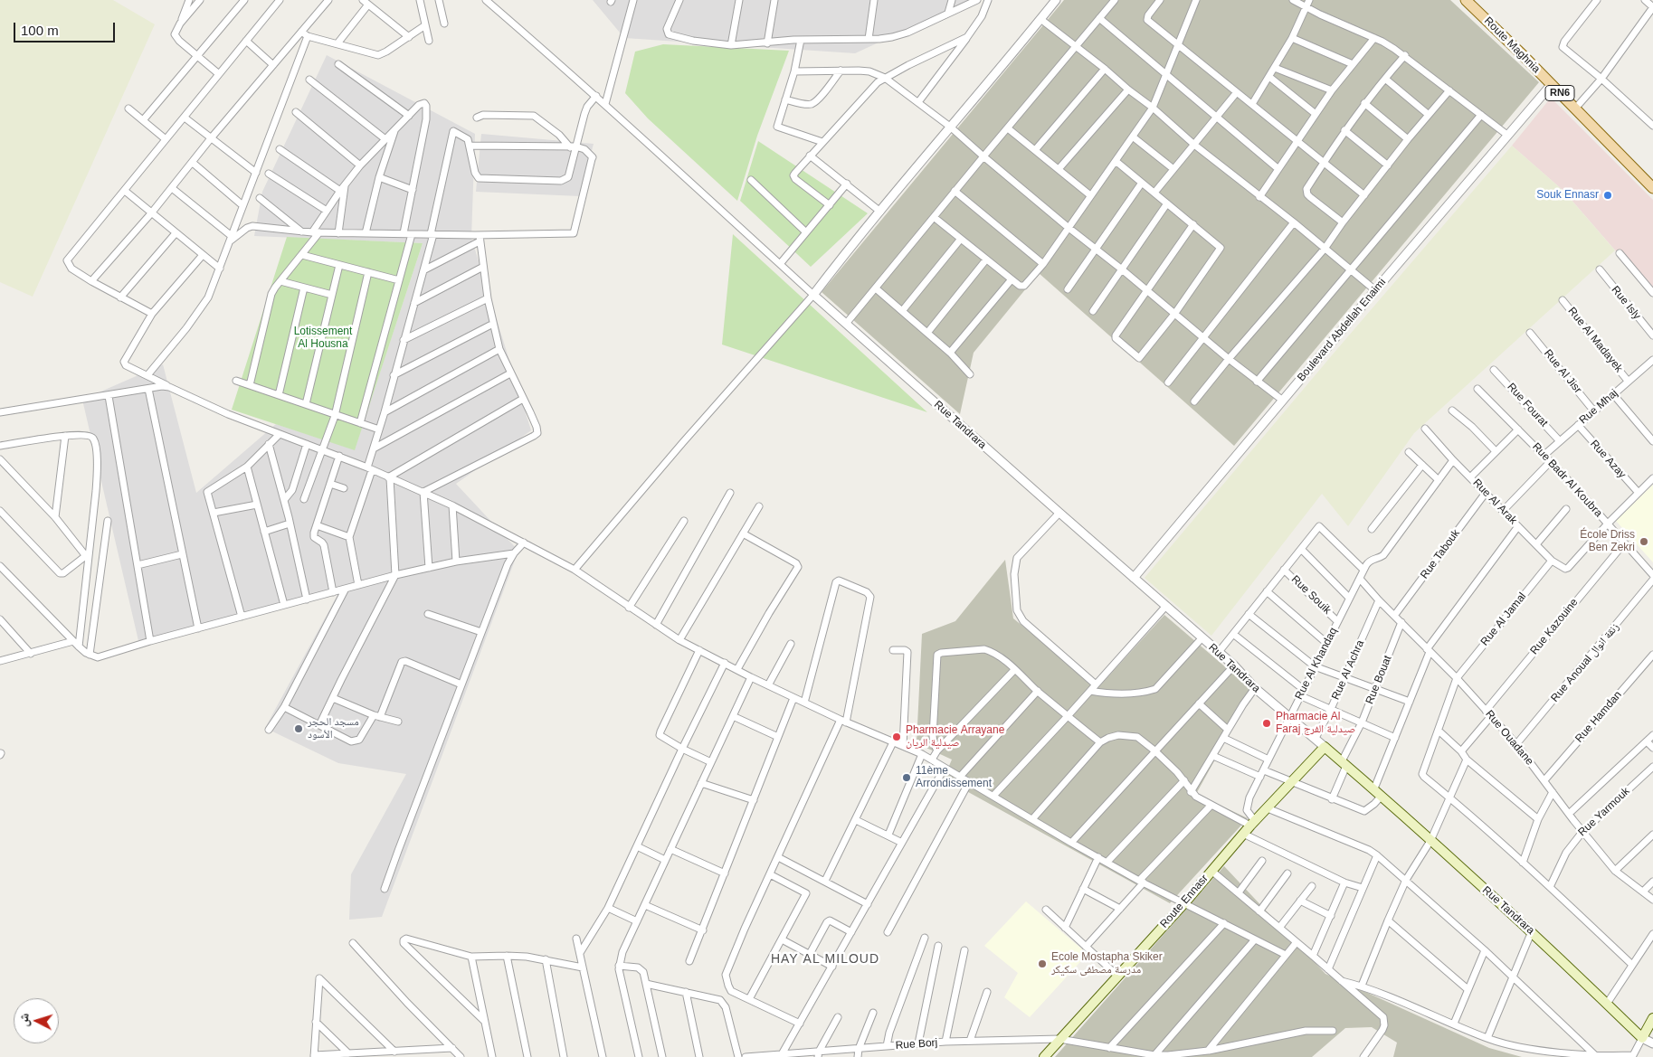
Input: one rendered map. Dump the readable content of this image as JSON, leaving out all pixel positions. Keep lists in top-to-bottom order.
{
  "streets": {
    "main road": [
      "Route Maghnia",
      "RN6",
      "Rue Tandrara",
      "Route Ennasr"
    ],
    "street": [
      "Rue Isly",
      "Boulevard Abdellah Enaimi",
      "Rue Al Madayek",
      "Rue Al Jisr",
      "Rue Fourat",
      "Rue Mhaj",
      "Rue Azay",
      "Rue Badr Al Koubra",
      "Rue Al Arak",
      "Rue Tabouk",
      "Rue Souik",
      "Rue Al Jamal",
      "Rue Kazouine",
      "Rue Anoual زنقة انوال",
      "Rue Al Khandaq",
      "Rue Al Achra",
      "Rue Bouat",
      "Rue Hamdan",
      "Rue Ouadane",
      "Rue Yarmouk",
      "Rue Borj"
    ]
  },
  "crossings": [
    ["Route Maghnia", "Boulevard Abdellah Enaimi"],
    ["Boulevard Abdellah Enaimi", "Rue Tandrara"],
    ["Rue Al Madayek", "Rue Mhaj"],
    ["Rue Al Jisr", "Rue Mhaj"],
    ["Rue Fourat", "Rue Mhaj"],
    ["Rue Mhaj", "Rue Azay"],
    ["Rue Mhaj", "Rue Badr Al Koubra"],
    ["Rue Tandrara", "Rue Al Khandaq"],
    ["Rue Tandrara", "Rue Al Achra"],
    ["Rue Tandrara", "Rue Bouat"],
    ["Rue Tandrara", "Route Ennasr"],
    ["Rue Badr Al Koubra", "Rue Al Arak"],
    ["Rue Badr Al Koubra", "Rue Kazouine"],
    ["Rue Al Arak", "Rue Tabouk"],
    ["Rue Al Arak", "Rue Al Jamal"],
    ["Rue Tabouk", "Rue Ouadane"],
    ["Rue Souik", "Rue Al Khandaq"],
    ["Rue Al Jamal", "Rue Ouadane"],
    ["Rue Kazouine", "Rue Ouadane"],
    ["Rue Anoual زنقة انوال", "Rue Ouadane"],
    ["Rue Al Khandaq", "Rue Ouadane"],
    ["Rue Al Khandaq", "Route Ennasr"],
    ["Rue Al Achra", "Rue Ouadane"],
    ["Rue Bouat", "Rue Ouadane"],
    ["Rue Hamdan", "Rue Ouadane"],
    ["Rue Ouadane", "Rue Yarmouk"],
    ["Route Ennasr", "Rue Borj"]
  ],
  "districts": ["HAY AL MILOUD"],
  "parks": ["Lotissement Al Housna"],
  "places": [
    "Souk Ennasr",
    "École Driss Ben Zekri",
    "Pharmacie Al Faraj صيدلية الفرج",
    "مسجد الحجر الأسود",
    "Pharmacie Arrayane صيدلية الريان",
    "11ème Arrondissement",
    "Ecole Mostapha Skiker مدرسة مصطفى سكيكر"
  ],
  "scale_bar": "100 m",
  "north": "left"
}
